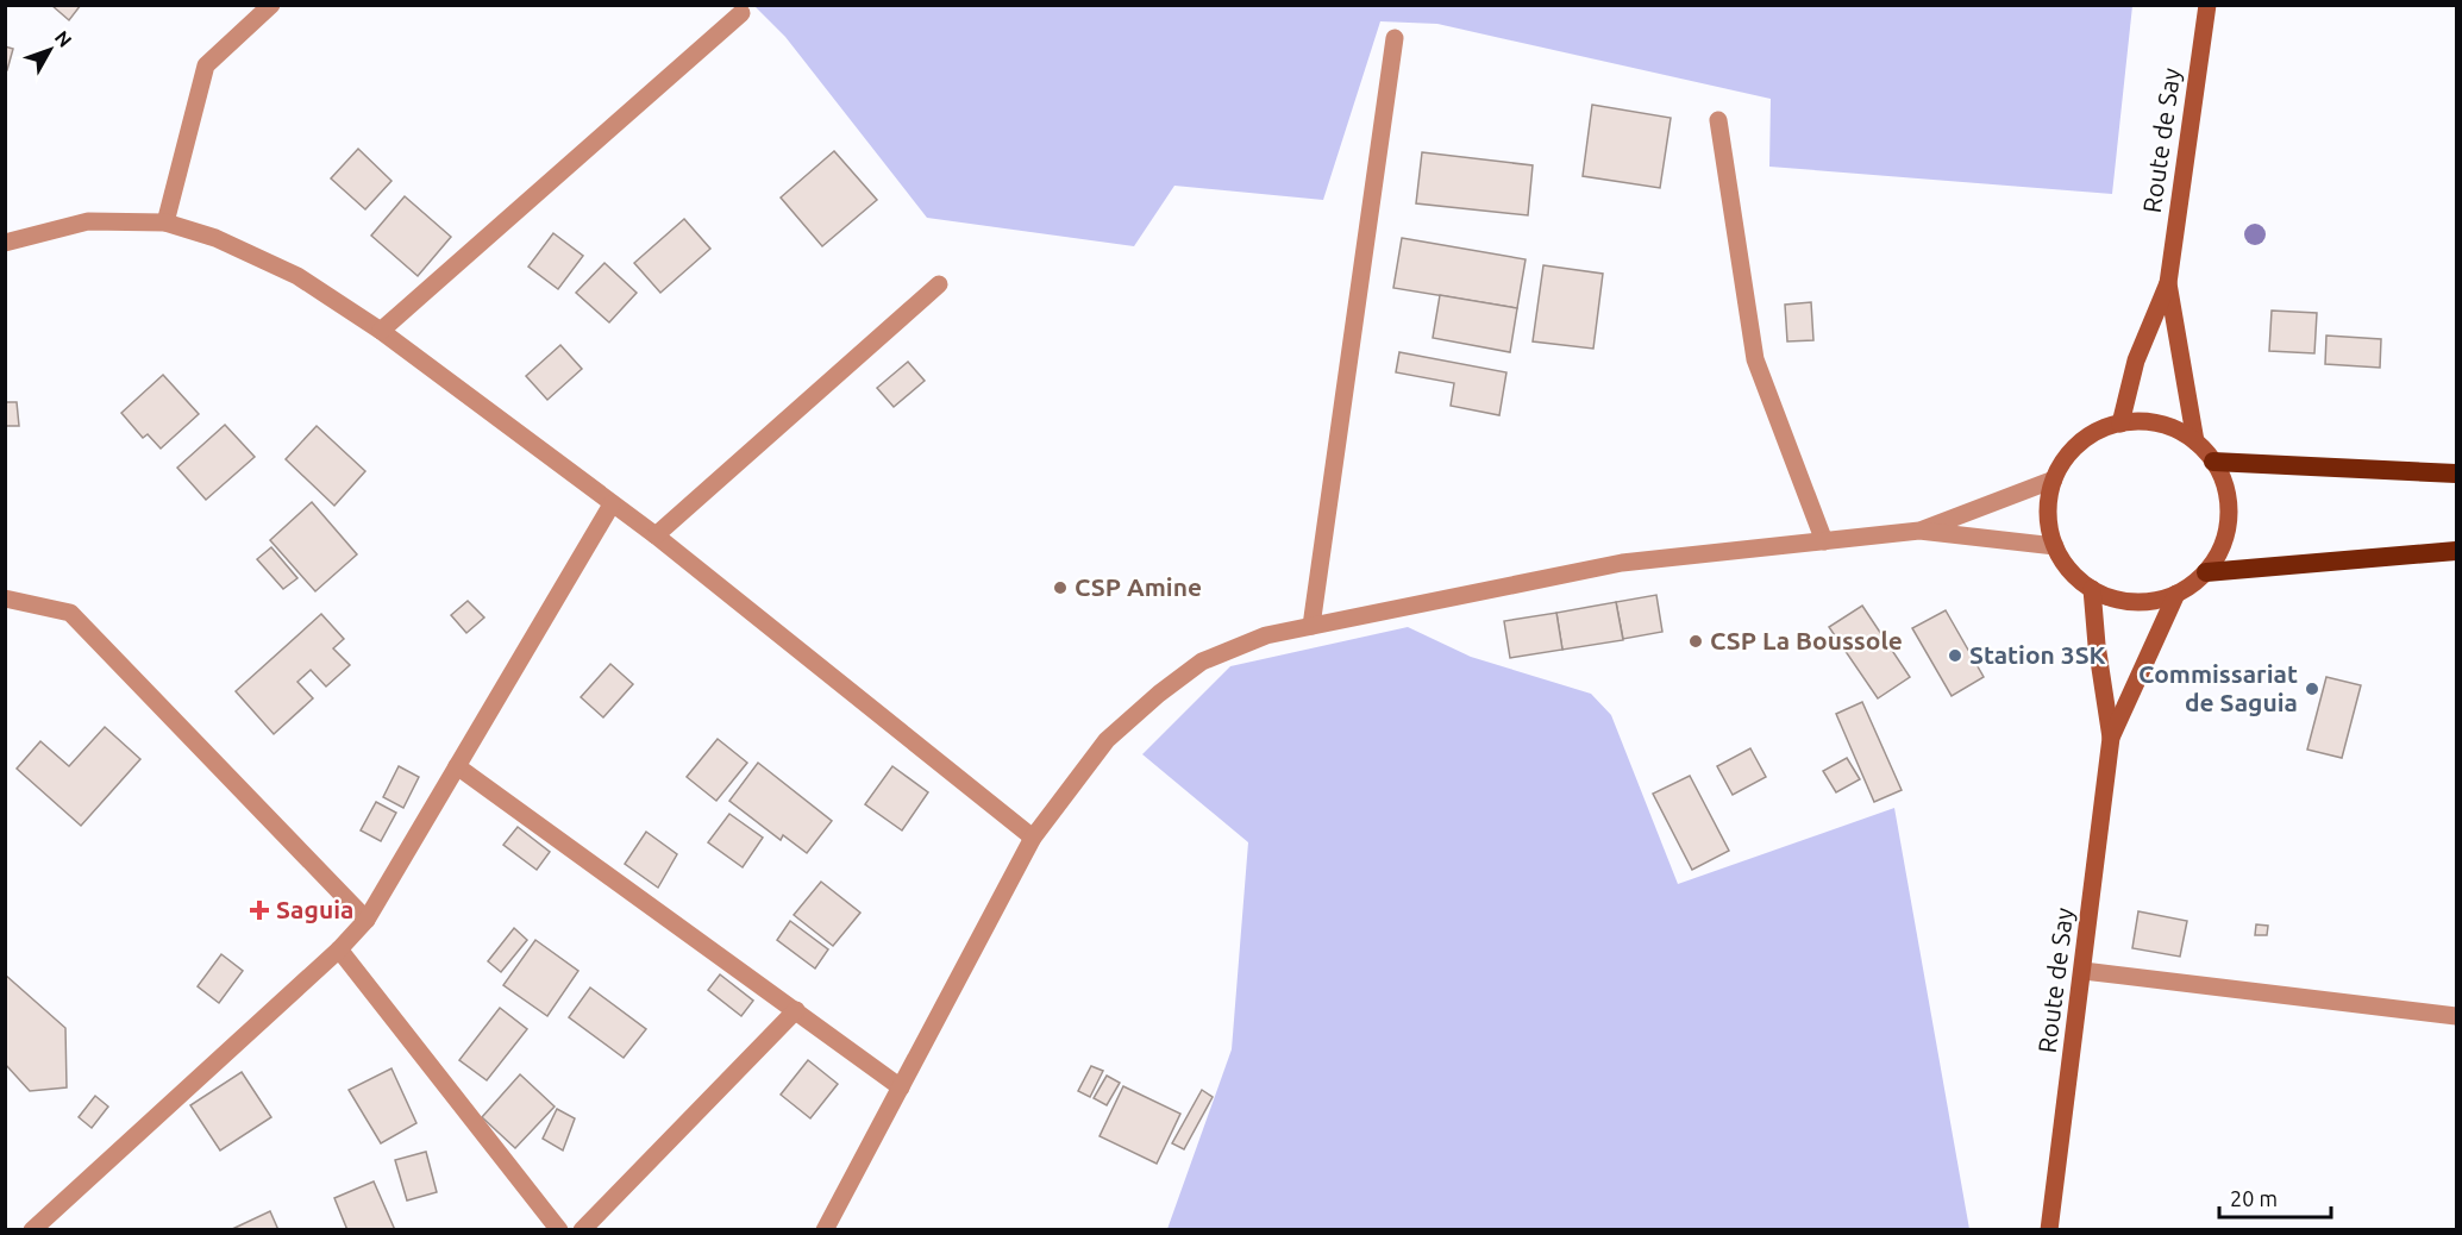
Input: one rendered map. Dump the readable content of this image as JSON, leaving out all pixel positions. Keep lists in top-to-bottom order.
{
  "streets": {
    "main road": ["Route de Say"]
  },
  "places": {
    "other": [
      "CSP Amine",
      "CSP La Boussole",
      "Station 3SK",
      "Commissariat de Saguia"
    ],
    "health": ["Saguia"]
  },
  "scale_bar": "20 m",
  "north": "top right"
}
